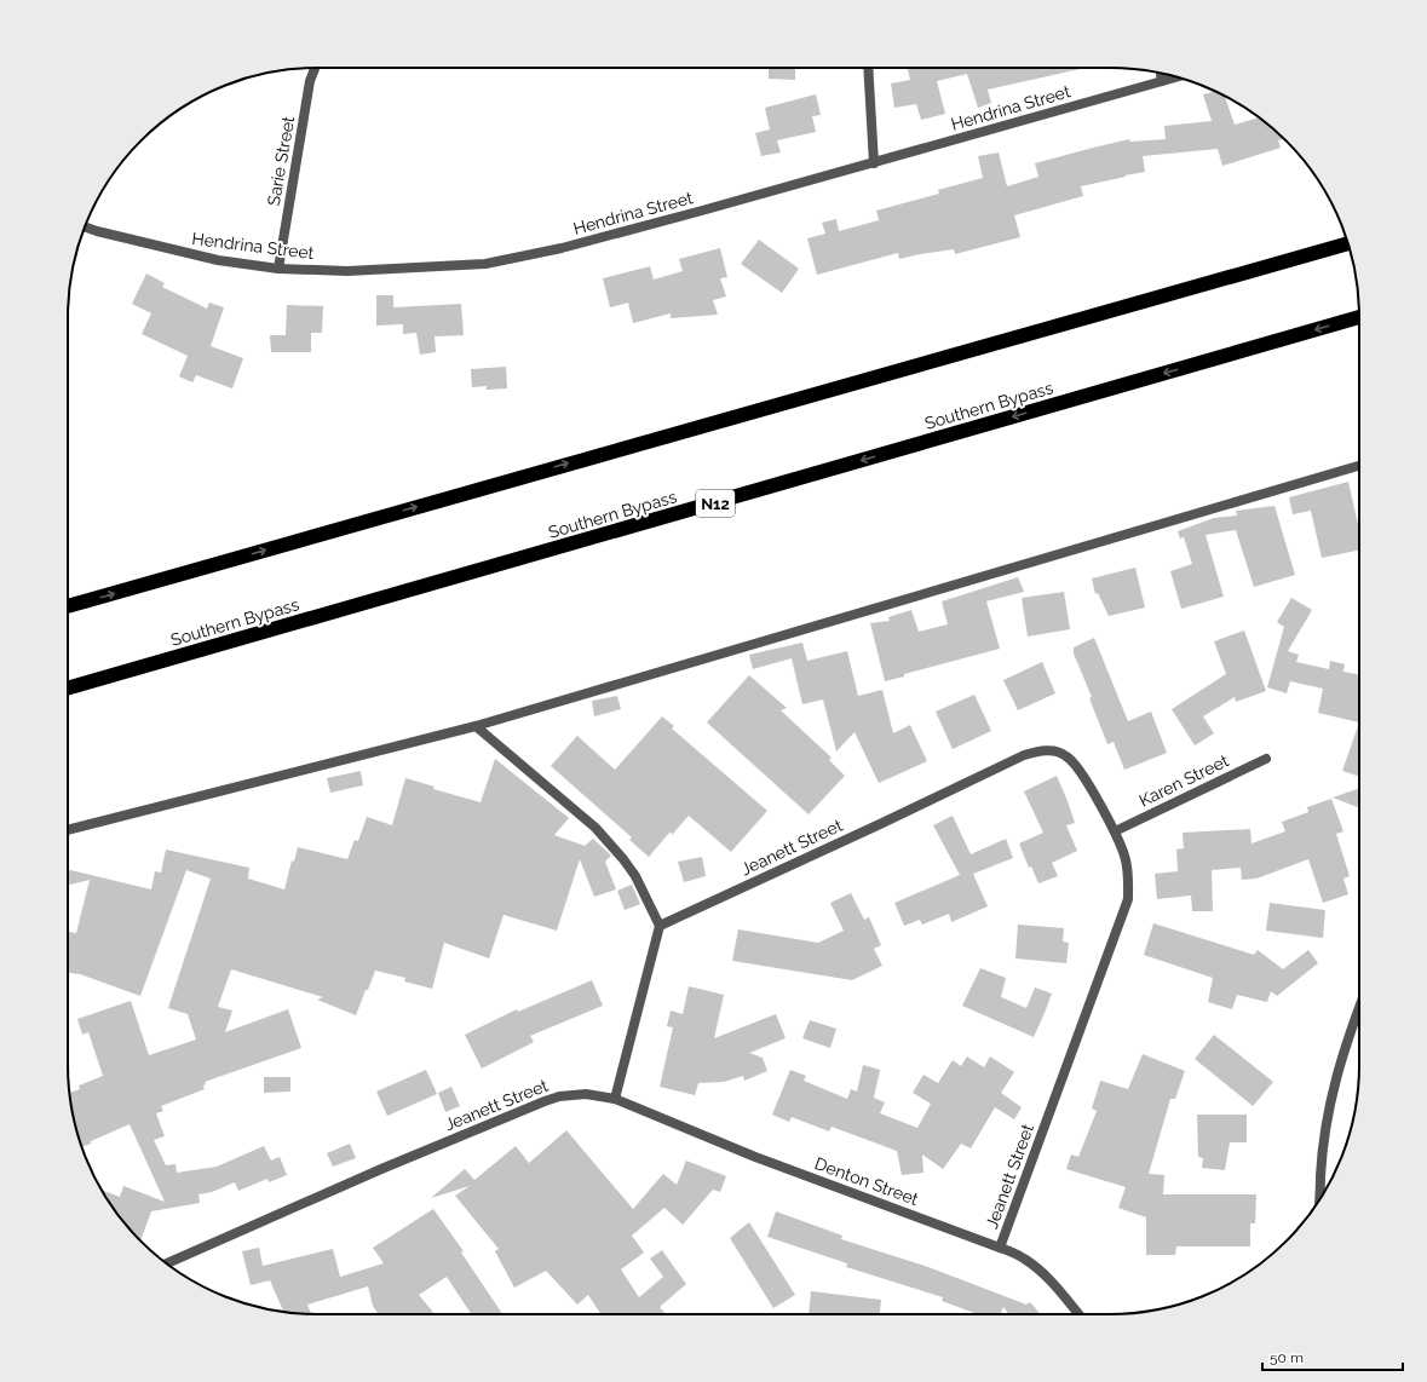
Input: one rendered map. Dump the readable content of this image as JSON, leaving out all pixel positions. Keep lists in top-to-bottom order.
{
  "streets": {
    "highway": ["Southern Bypass", "N12"],
    "street": [
      "Hendrina Street",
      "Sarie Street",
      "Karen Street",
      "Jeanett Street",
      "Denton Street"
    ]
  },
  "crossings": [
    ["Hendrina Street", "Sarie Street"],
    ["Karen Street", "Jeanett Street"],
    ["Jeanett Street", "Denton Street"]
  ],
  "scale_bar": "50 m"
}
